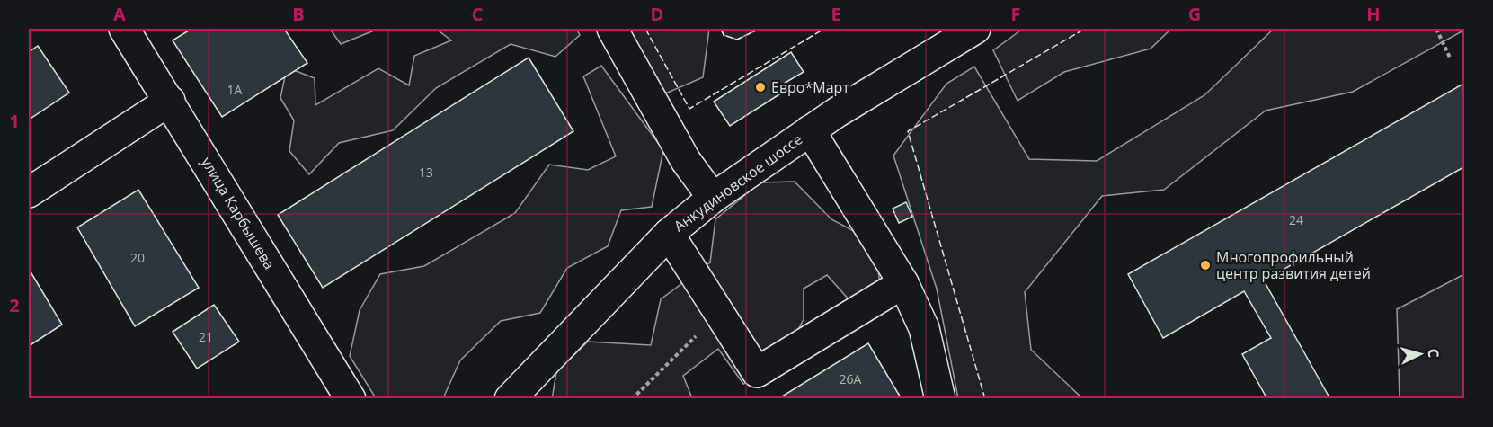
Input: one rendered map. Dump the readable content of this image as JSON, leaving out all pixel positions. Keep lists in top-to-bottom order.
{
  "streets": {
    "street": ["Анкудиновское шоссе", "улица Карбышева"]
  },
  "places": ["Евро*Март", "Многопрофильный центр развития детей"],
  "house_numbers": [
    "1А",
    "13",
    "24",
    "20",
    "21",
    "26А"
  ],
  "north": "right",
  "grid": {
    "columns": [
      "A",
      "B",
      "C",
      "D",
      "E",
      "F",
      "G",
      "H"
    ],
    "rows": ["1", "2"]
  }
}
